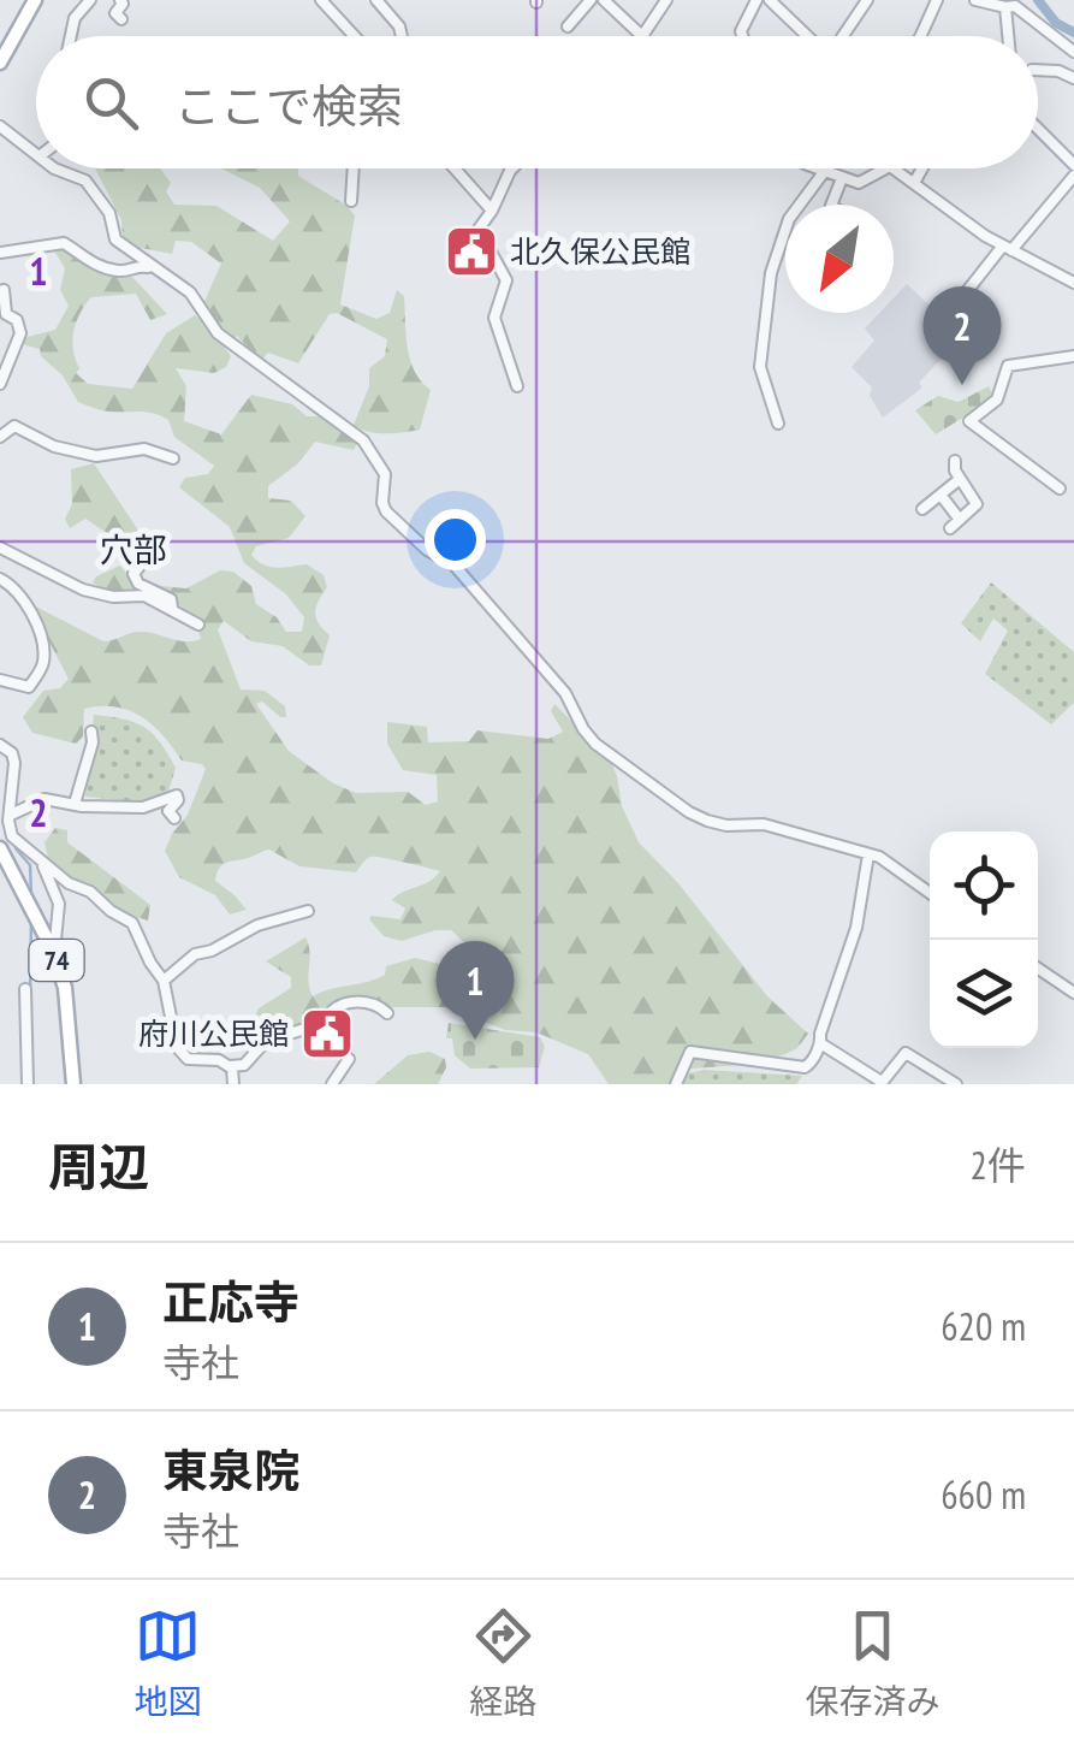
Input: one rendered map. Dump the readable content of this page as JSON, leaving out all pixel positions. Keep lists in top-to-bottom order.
{
  "streets": {
    "main road": ["74"]
  },
  "districts": ["穴部"],
  "places": {
    "public building": ["北久保公民館", "府川公民館"]
  },
  "north": "bottom left",
  "page": {
    "search": "ここで検索",
    "pins": ["2", "1"],
    "heading": ["周辺", "2件"],
    "list": [
      {
        "mark": "1",
        "name": "正応寺",
        "note": "寺社",
        "value": "620 m"
      },
      {
        "mark": "2",
        "name": "東泉院",
        "note": "寺社",
        "value": "660 m"
      }
    ],
    "nav": ["地図", "経路", "保存済み"]
  },
  "grid": {
    "rows": ["1", "2"]
  }
}
